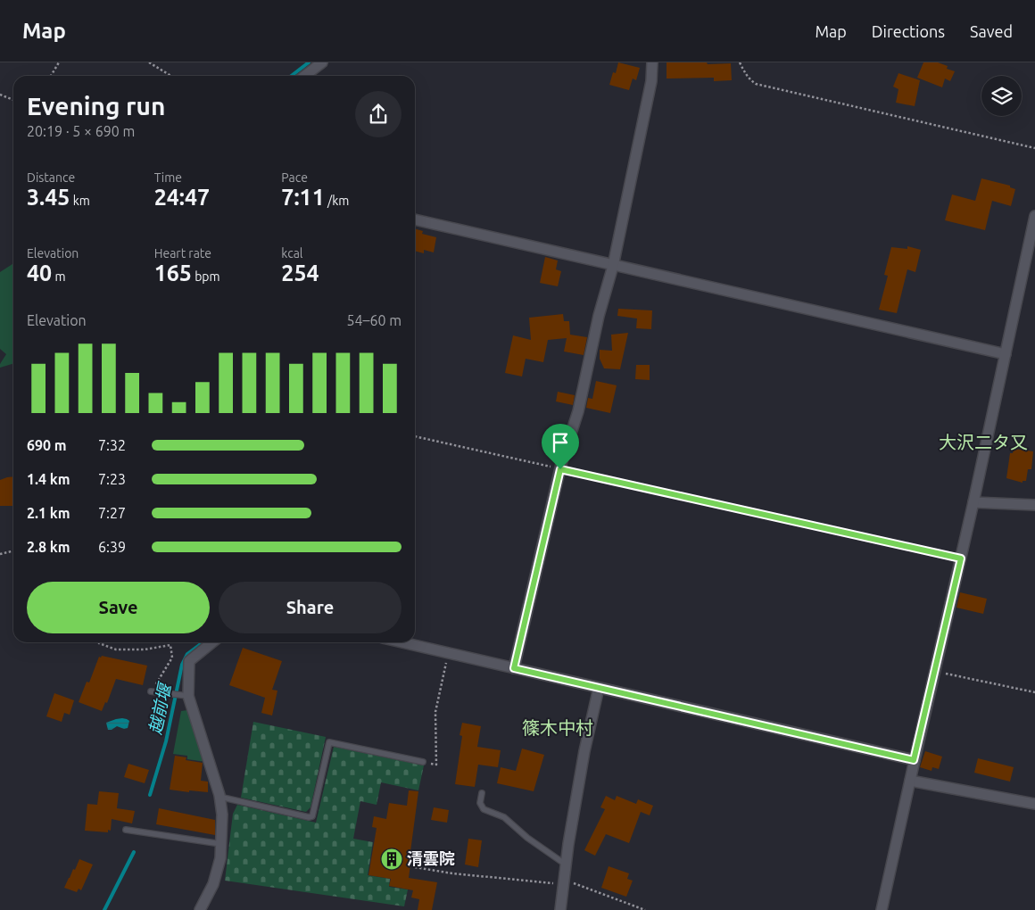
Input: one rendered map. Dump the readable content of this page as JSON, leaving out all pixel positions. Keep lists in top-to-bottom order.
{
  "districts": ["大沢二タ又", "篠木中村"],
  "water": ["越前堰"],
  "places": {
    "building": ["清雲院"]
  },
  "page": {
    "header": "Map",
    "nav": ["Map", "Directions", "Saved"],
    "heading": ["Evening run", "20:19 · 5 × 690 m"],
    "stats": [
      ["Distance", "3.45 km"],
      ["Time", "24:47"],
      ["Pace", "7:11 /km"],
      ["Elevation", "40 m"],
      ["Heart rate", "165 bpm"],
      ["kcal", "254"]
    ],
    "chart": ["Elevation", "54–60 m"],
    "list": [
      {
        "name": "690 m",
        "note": "7:32"
      },
      {
        "name": "1.4 km",
        "note": "7:23"
      },
      {
        "name": "2.1 km",
        "note": "7:27"
      },
      {
        "name": "2.8 km",
        "note": "6:39"
      }
    ],
    "buttons": ["Save", "Share"]
  }
}
